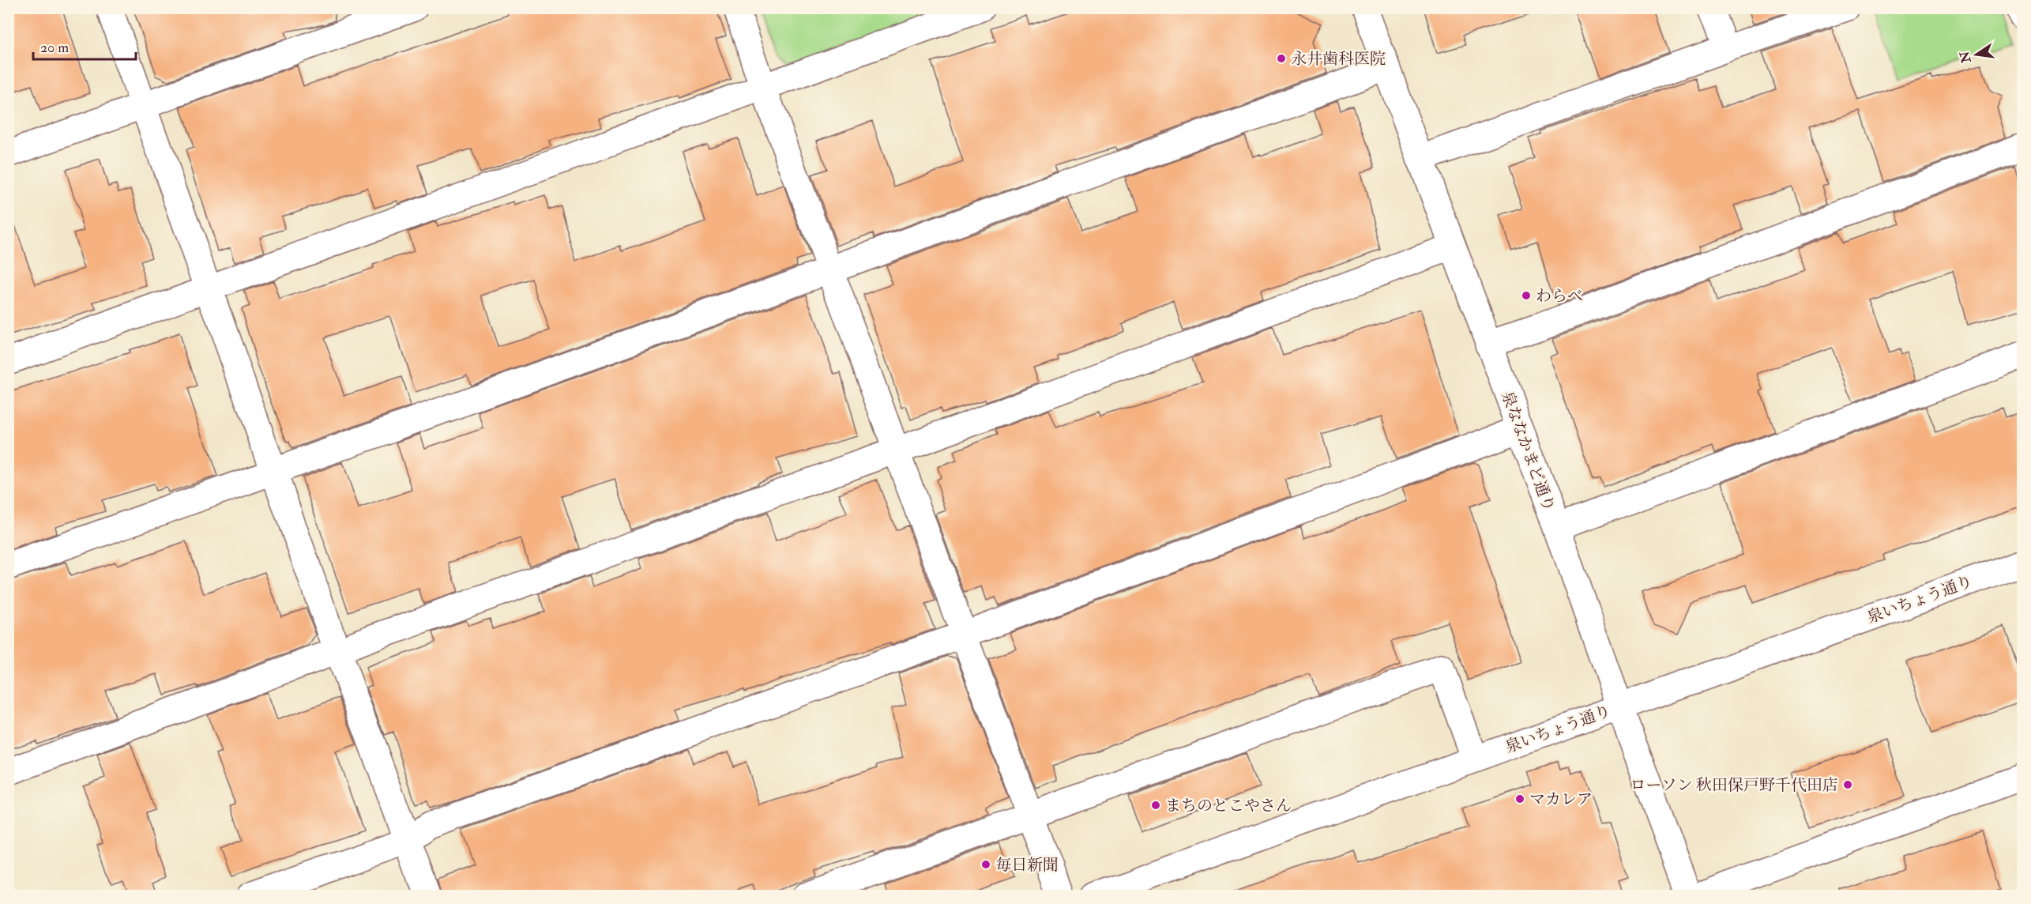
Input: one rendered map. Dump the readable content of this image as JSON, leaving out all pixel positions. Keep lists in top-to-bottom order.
{
  "streets": {
    "street": ["泉ななかまど通り", "泉いちょう通り"]
  },
  "crossings": [
    ["泉ななかまど通り", "泉いちょう通り"]
  ],
  "places": [
    "永井歯科医院",
    "わらべ",
    "ローソン 秋田保戸野千代田店",
    "マカレア",
    "まちのとこやさん",
    "毎日新聞"
  ],
  "scale_bar": "20 m",
  "north": "left"
}
